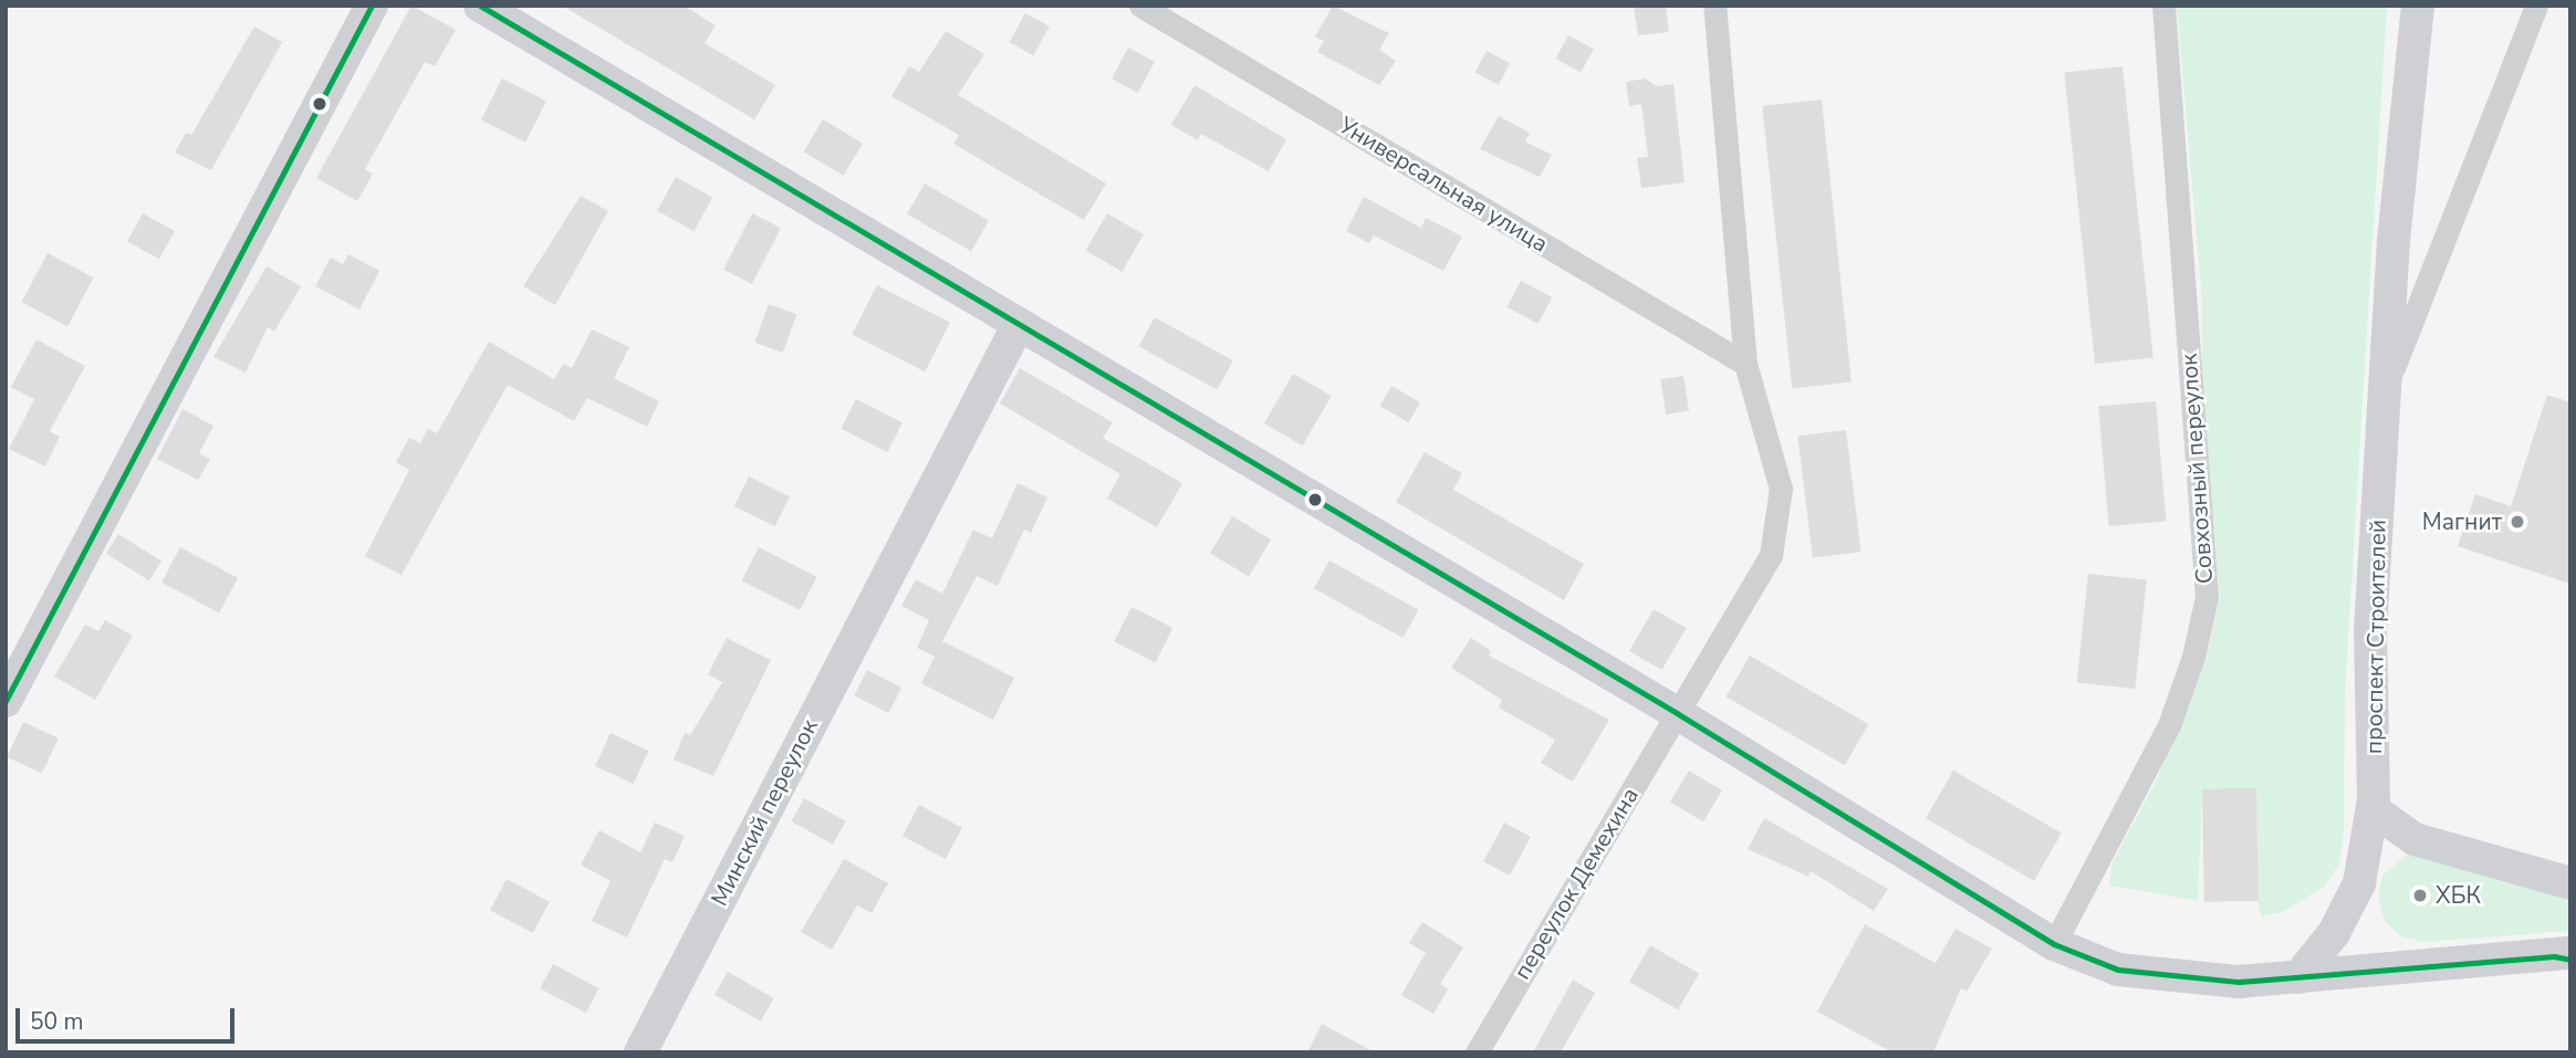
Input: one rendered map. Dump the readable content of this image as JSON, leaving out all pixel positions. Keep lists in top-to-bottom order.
{
  "streets": {
    "main road": ["проспект Строителей", "Минский переулок"],
    "street": ["Универсальная улица", "Совхозный переулок", "переулок Демехина"]
  },
  "places": ["Магнит", "ХБК"],
  "scale_bar": "50 m"
}
